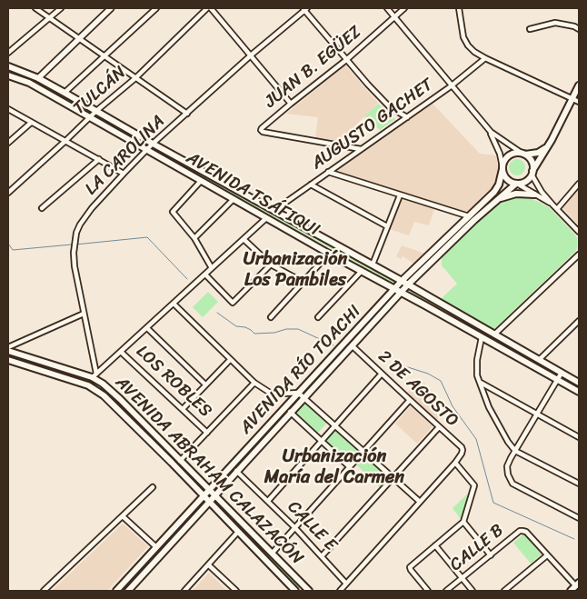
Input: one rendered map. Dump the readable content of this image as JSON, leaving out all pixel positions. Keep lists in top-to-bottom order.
{
  "streets": {
    "main road": ["AVENIDA TSÁFIQUI", "AVENIDA RÍO TOACHI", "AVENIDA ABRAHAM CALAZACÓN"],
    "street": [
      "JUAN B. EGÜEZ",
      "TULCÁN",
      "AUGUSTO GACHET",
      "LA CAROLINA",
      "LOS ROBLES",
      "2 DE AGOSTO",
      "CALLE E",
      "CALLE B"
    ]
  },
  "crossings": [
    ["JUAN B. EGÜEZ", "AUGUSTO GACHET"],
    ["TULCÁN", "AVENIDA TSÁFIQUI"],
    ["AUGUSTO GACHET", "AVENIDA TSÁFIQUI"],
    ["LA CAROLINA", "AVENIDA TSÁFIQUI"],
    ["LA CAROLINA", "AVENIDA ABRAHAM CALAZACÓN"],
    ["AVENIDA TSÁFIQUI", "AVENIDA RÍO TOACHI"],
    ["AVENIDA RÍO TOACHI", "2 DE AGOSTO"],
    ["AVENIDA RÍO TOACHI", "AVENIDA ABRAHAM CALAZACÓN"],
    ["AVENIDA RÍO TOACHI", "CALLE E"]
  ],
  "districts": ["Urbanización Los Pambiles", "Urbanización María del Carmen"]
}
